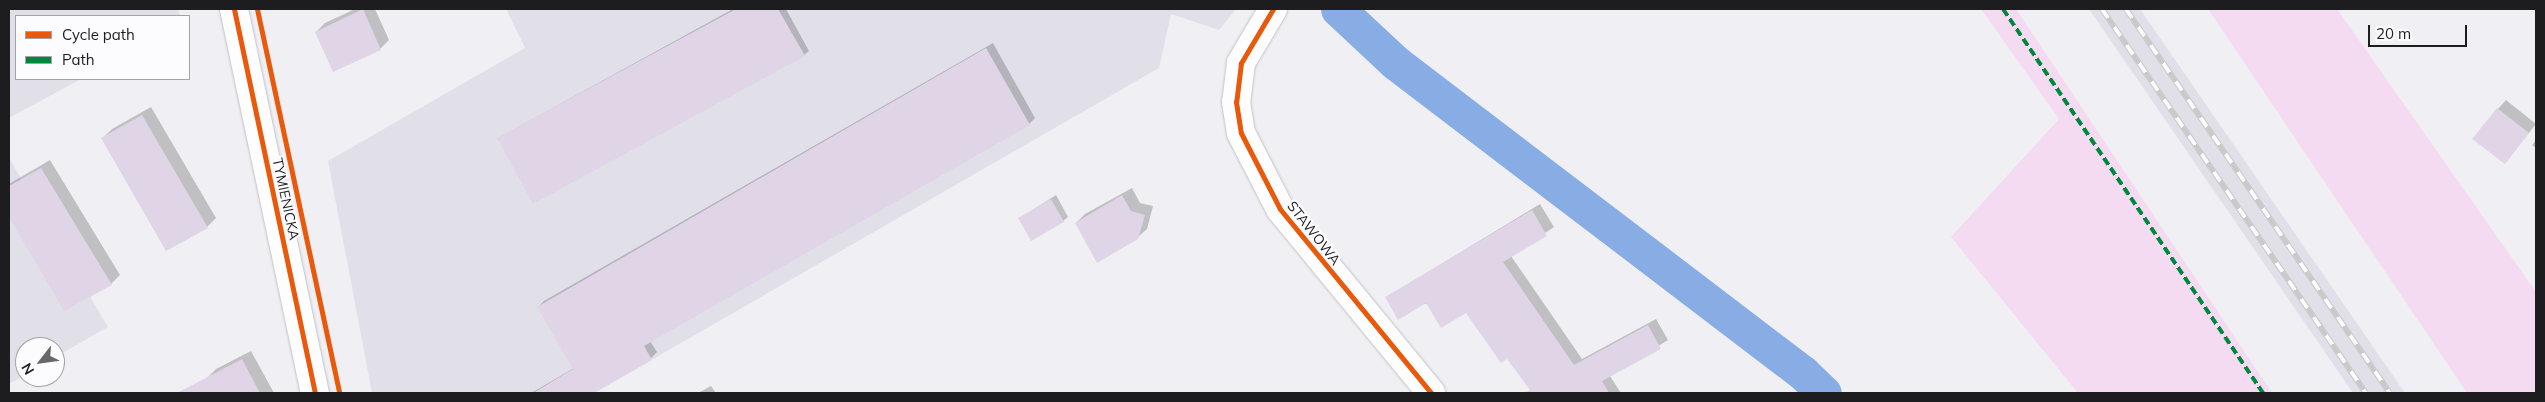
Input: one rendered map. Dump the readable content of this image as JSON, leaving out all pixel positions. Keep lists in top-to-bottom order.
{
  "streets": {
    "street": ["TYMIENICKA", "STAWOWA"]
  },
  "legend": ["Cycle path", "Path"],
  "scale_bar": "20 m",
  "north": "bottom left"
}
